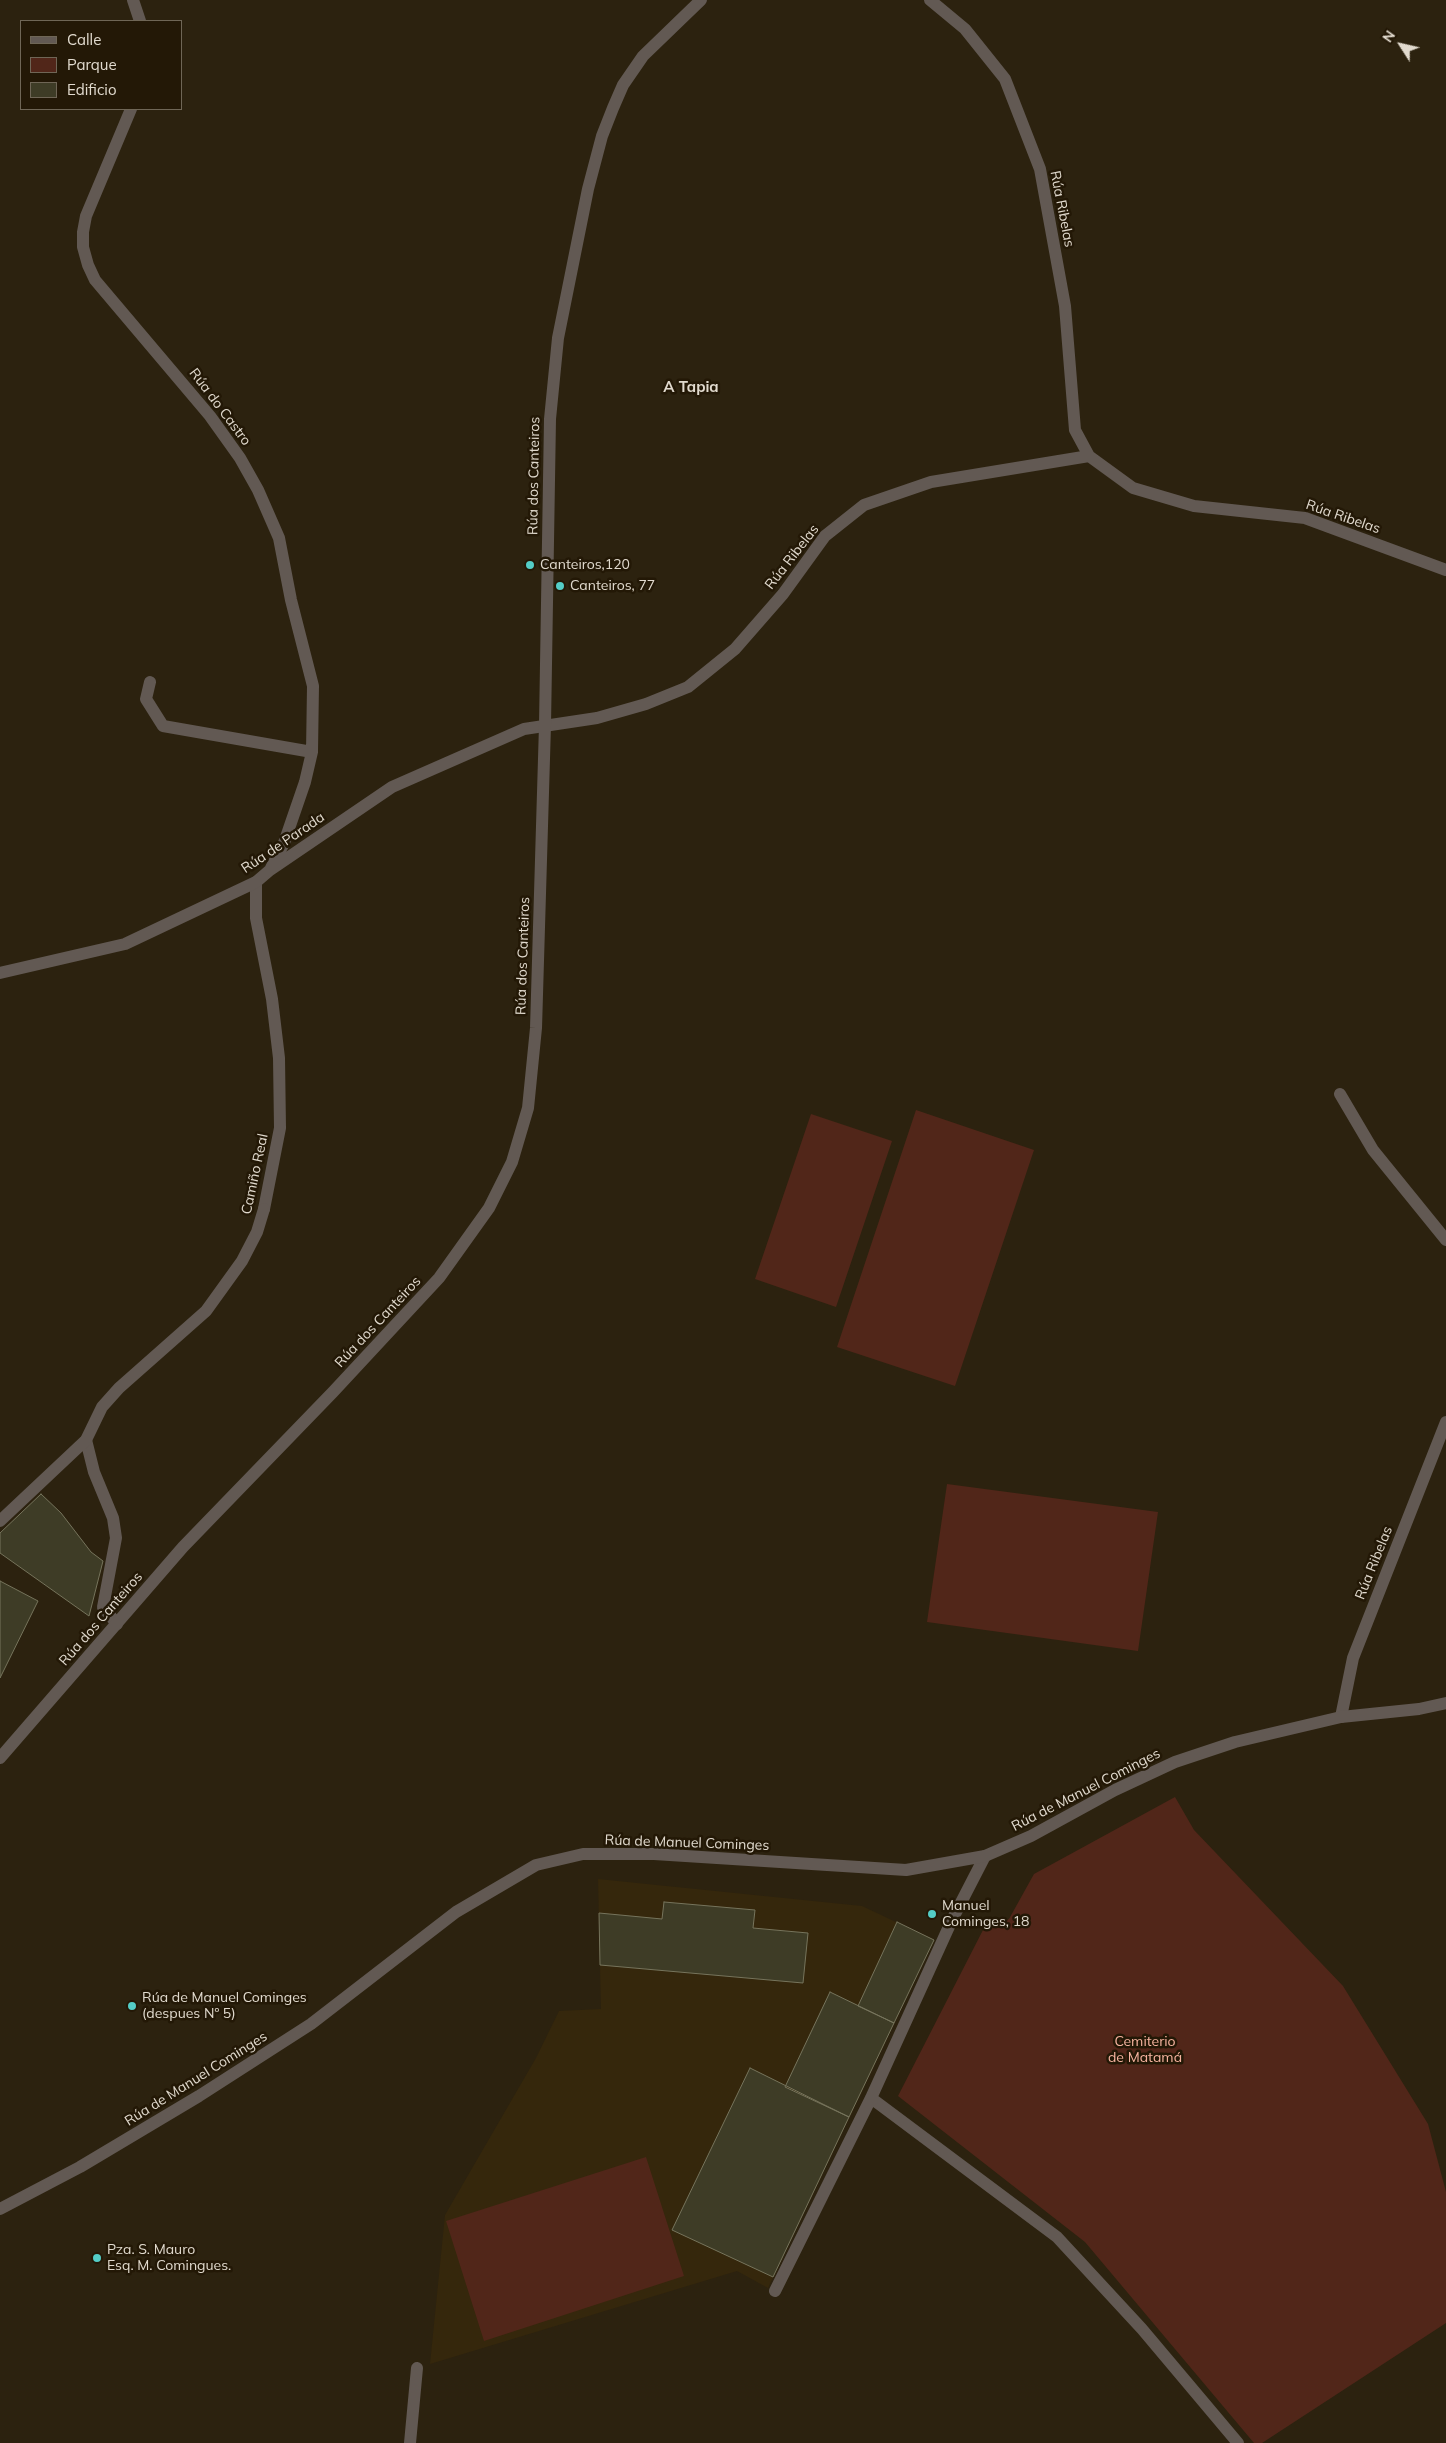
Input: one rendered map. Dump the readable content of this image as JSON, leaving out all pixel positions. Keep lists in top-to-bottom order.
{
  "streets": {
    "street": [
      "Rúa Ribelas",
      "Rúa do Castro",
      "Rúa dos Canteiros",
      "Rúa de Parada",
      "Camiño Real",
      "Rúa de Manuel Cominges"
    ]
  },
  "crossings": [
    ["Rúa Ribelas", "Rúa dos Canteiros"],
    ["Rúa Ribelas", "Rúa de Parada"],
    ["Rúa Ribelas", "Rúa de Manuel Cominges"],
    ["Rúa do Castro", "Rúa de Parada"],
    ["Rúa dos Canteiros", "Rúa de Parada"],
    ["Rúa de Parada", "Camiño Real"]
  ],
  "districts": ["A Tapia"],
  "parks": ["Cemiterio de Matamá"],
  "places": [
    "Canteiros,120",
    "Canteiros, 77",
    "Manuel Cominges, 18",
    "Rúa de Manuel Cominges (despues Nº 5)",
    "Pza. S. Mauro Esq. M. Comingues."
  ],
  "legend": ["Calle", "Parque", "Edificio"],
  "north": "top left"
}
